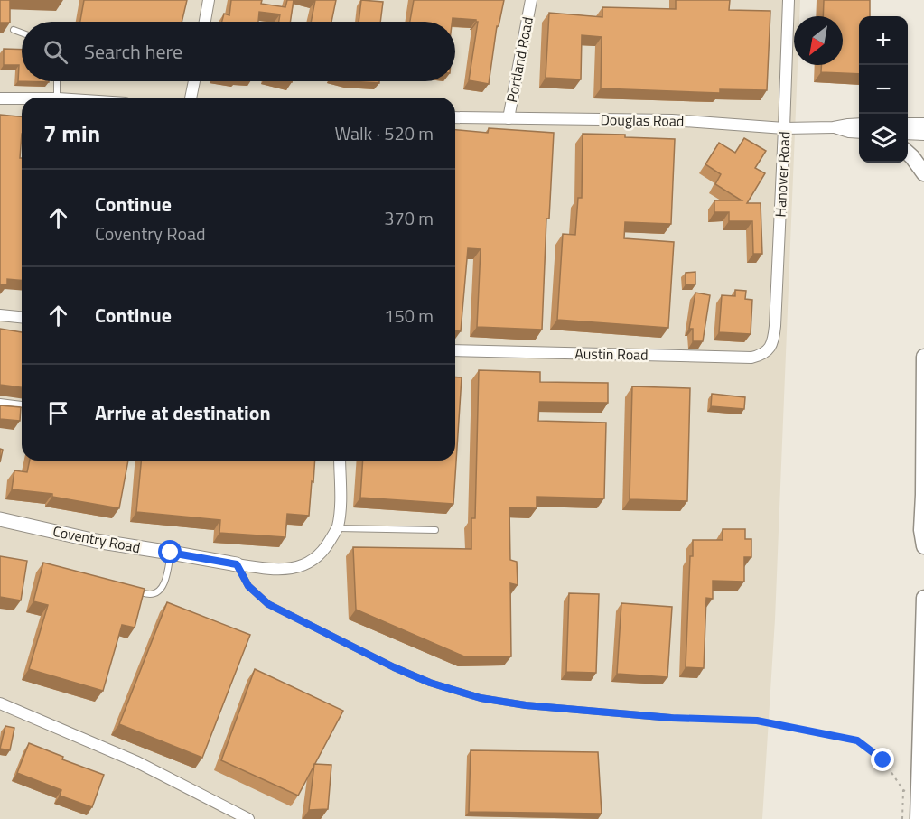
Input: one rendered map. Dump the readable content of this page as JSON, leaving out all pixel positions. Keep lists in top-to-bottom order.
{
  "streets": {
    "street": [
      "Portland Road",
      "Douglas Road",
      "Hanover Road",
      "Austin Road",
      "Coventry Road"
    ]
  },
  "crossings": [
    ["Portland Road", "Douglas Road"],
    ["Douglas Road", "Hanover Road"],
    ["Hanover Road", "Austin Road"]
  ],
  "north": "bottom left",
  "page": {
    "map_buttons": ["+", "−"],
    "search": "Search here",
    "heading": ["7 min", "Walk · 520 m"],
    "list": [
      ["Continue", "Coventry Road", "370 m"],
      ["Continue", "150 m"],
      "Arrive at destination"
    ]
  }
}
